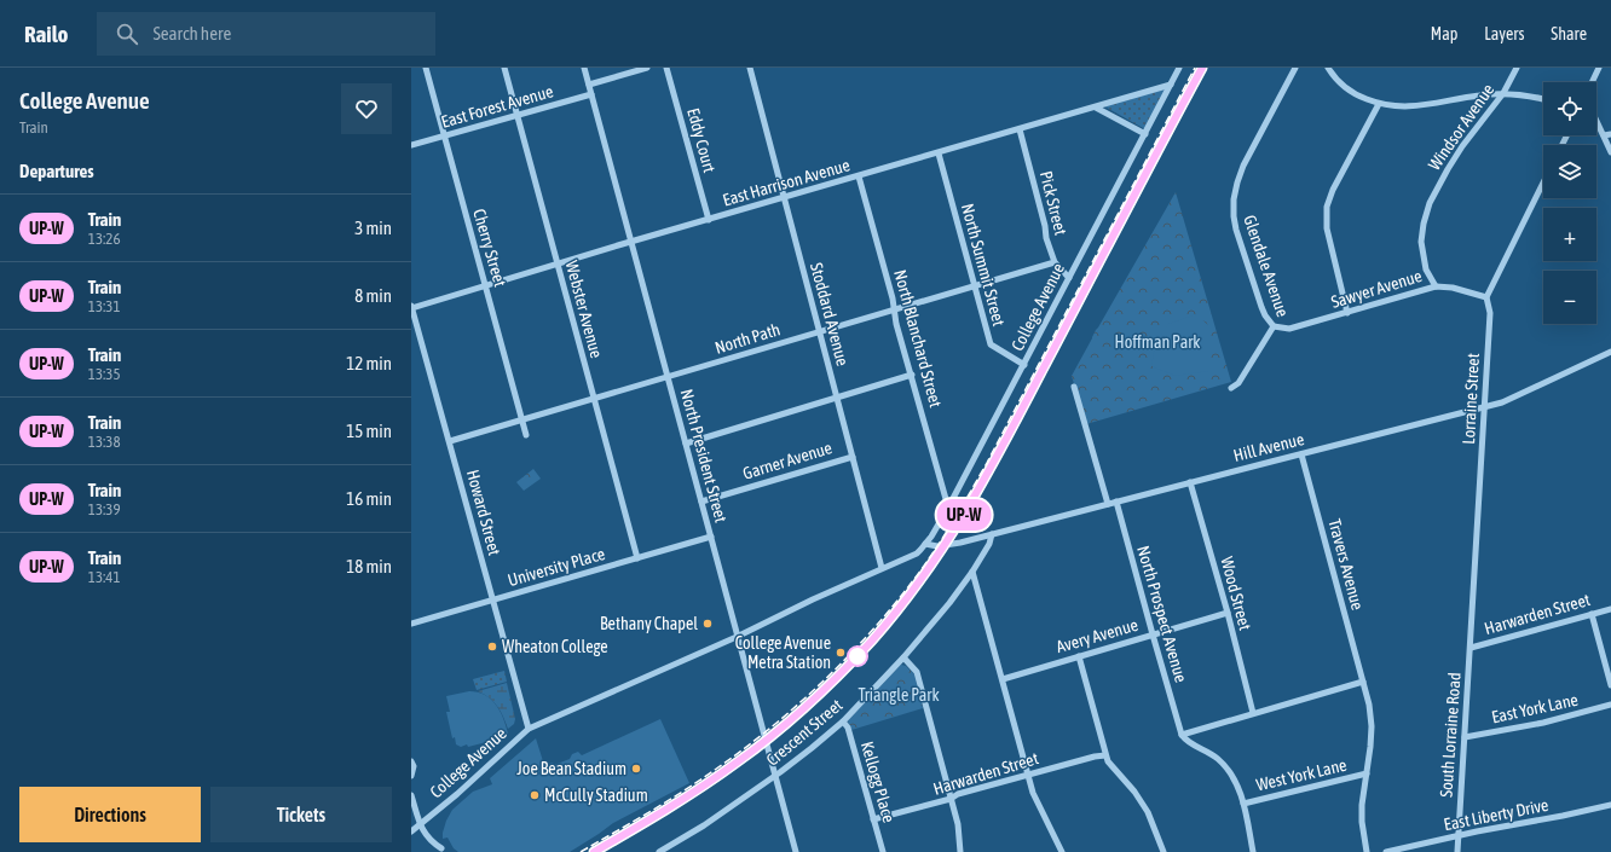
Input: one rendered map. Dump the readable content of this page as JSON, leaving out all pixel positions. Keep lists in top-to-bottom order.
{
  "streets": {
    "street": [
      "East Forest Avenue",
      "Windsor Avenue",
      "Eddy Court",
      "East Harrison Avenue",
      "Pick Street",
      "Cherry Street",
      "North Summit Street",
      "Glendale Avenue",
      "Sawyer Avenue",
      "College Avenue",
      "Webster Avenue",
      "Stoddard Avenue",
      "North Path",
      "North Blanchard Street",
      "Lorraine Street",
      "Hill Avenue",
      "North President Street",
      "Garner Avenue",
      "Howard Street",
      "Travers Avenue",
      "University Place",
      "Wood Street",
      "North Prospect Avenue",
      "Harwarden Street",
      "Avery Avenue",
      "East York Lane",
      "Crescent Street",
      "South Lorraine Road",
      "West York Lane",
      "Kellogg Place",
      "East Liberty Drive"
    ]
  },
  "crossings": [
    ["East Forest Avenue", "Cherry Street"],
    ["East Forest Avenue", "Webster Avenue"],
    ["East Forest Avenue", "North President Street"],
    ["Windsor Avenue", "Sawyer Avenue"],
    ["Eddy Court", "East Harrison Avenue"],
    ["East Harrison Avenue", "Pick Street"],
    ["East Harrison Avenue", "Cherry Street"],
    ["East Harrison Avenue", "North Summit Street"],
    ["East Harrison Avenue", "College Avenue"],
    ["East Harrison Avenue", "Webster Avenue"],
    ["East Harrison Avenue", "Stoddard Avenue"],
    ["East Harrison Avenue", "North Blanchard Street"],
    ["East Harrison Avenue", "North President Street"],
    ["East Harrison Avenue", "Howard Street"],
    ["Pick Street", "College Avenue"],
    ["Pick Street", "North Path"],
    ["Cherry Street", "North Path"],
    ["North Summit Street", "College Avenue"],
    ["North Summit Street", "North Path"],
    ["Glendale Avenue", "Sawyer Avenue"],
    ["Sawyer Avenue", "Lorraine Street"],
    ["College Avenue", "Stoddard Avenue"],
    ["College Avenue", "North Blanchard Street"],
    ["College Avenue", "Hill Avenue"],
    ["College Avenue", "North President Street"],
    ["College Avenue", "Howard Street"],
    ["Webster Avenue", "North Path"],
    ["Webster Avenue", "University Place"],
    ["Stoddard Avenue", "North Path"],
    ["Stoddard Avenue", "Garner Avenue"],
    ["North Path", "North Blanchard Street"],
    ["North Path", "North President Street"],
    ["North Path", "Howard Street"],
    ["Lorraine Street", "Hill Avenue"],
    ["Lorraine Street", "Harwarden Street"],
    ["Lorraine Street", "South Lorraine Road"],
    ["Hill Avenue", "Travers Avenue"],
    ["Hill Avenue", "Wood Street"],
    ["Hill Avenue", "North Prospect Avenue"],
    ["Hill Avenue", "Crescent Street"],
    ["North President Street", "Garner Avenue"],
    ["North President Street", "University Place"],
    ["North President Street", "Crescent Street"],
    ["Howard Street", "University Place"],
    ["Travers Avenue", "West York Lane"],
    ["Wood Street", "Avery Avenue"],
    ["North Prospect Avenue", "Avery Avenue"],
    ["Harwarden Street", "South Lorraine Road"],
    ["Harwarden Street", "Kellogg Place"],
    ["East York Lane", "South Lorraine Road"],
    ["Crescent Street", "Kellogg Place"],
    ["South Lorraine Road", "East Liberty Drive"]
  ],
  "parks": ["Hoffman Park", "Triangle Park"],
  "places": [
    "Bethany Chapel",
    "Wheaton College",
    "College Avenue Metra Station",
    "Joe Bean Stadium",
    "McCully Stadium"
  ],
  "page": {
    "header": "Railo",
    "search": "Search here",
    "nav": ["Map", "Layers", "Share"],
    "heading": [
      ["College Avenue", "Train"],
      "Departures"
    ],
    "on_map": "UP-W",
    "map_buttons": ["+", "−"],
    "list": [
      {
        "mark": "UP-W",
        "name": "Train",
        "note": "13:26",
        "value": "3 min"
      },
      {
        "mark": "UP-W",
        "name": "Train",
        "note": "13:31",
        "value": "8 min"
      },
      {
        "mark": "UP-W",
        "name": "Train",
        "note": "13:35",
        "value": "12 min"
      },
      {
        "mark": "UP-W",
        "name": "Train",
        "note": "13:38",
        "value": "15 min"
      },
      {
        "mark": "UP-W",
        "name": "Train",
        "note": "13:39",
        "value": "16 min"
      },
      {
        "mark": "UP-W",
        "name": "Train",
        "note": "13:41",
        "value": "18 min"
      }
    ],
    "buttons": ["Directions", "Tickets"]
  }
}
